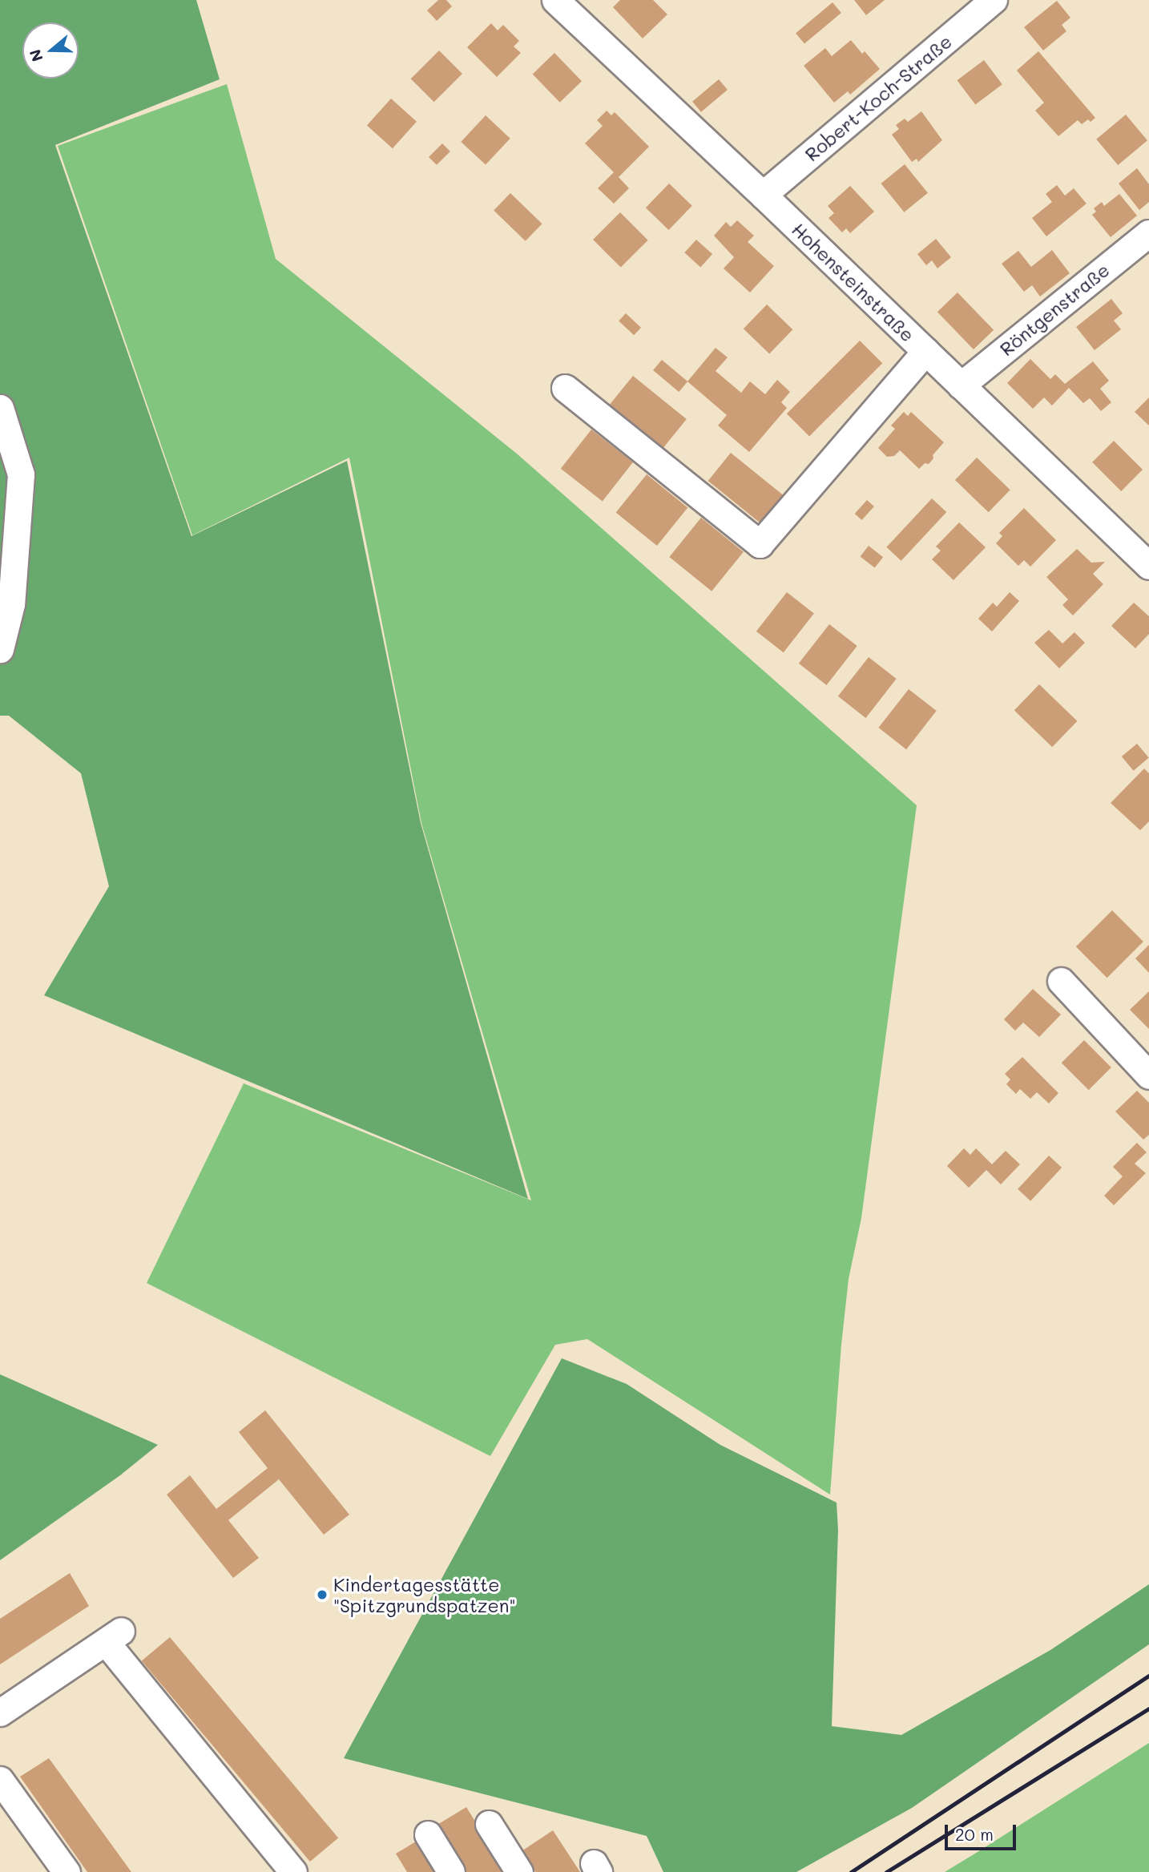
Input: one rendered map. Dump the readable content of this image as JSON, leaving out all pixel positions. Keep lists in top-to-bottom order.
{
  "streets": {
    "street": ["Robert-Koch-Straße", "Hohensteinstraße", "Röntgenstraße"]
  },
  "crossings": [
    ["Robert-Koch-Straße", "Hohensteinstraße"],
    ["Hohensteinstraße", "Röntgenstraße"]
  ],
  "places": ["Kindertagesstätte \"Spitzgrundspatzen\""],
  "scale_bar": "20 m",
  "north": "left"
}
